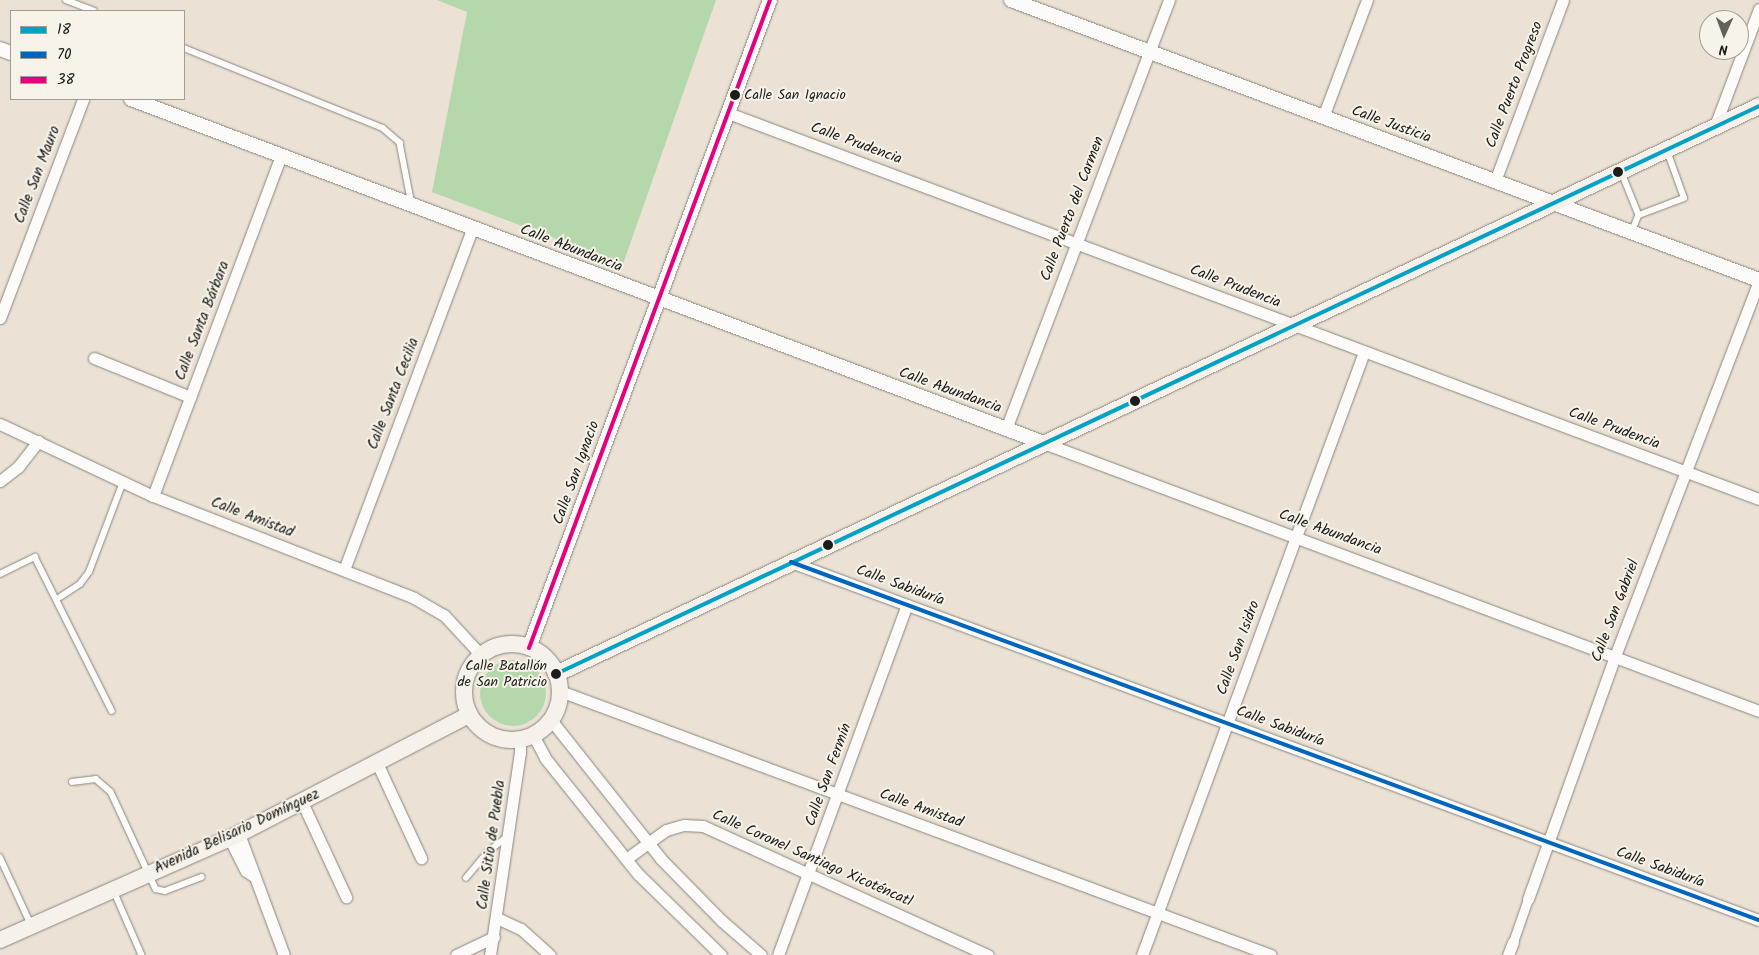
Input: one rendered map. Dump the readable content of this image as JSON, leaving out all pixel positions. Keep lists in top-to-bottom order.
{
  "streets": {
    "main road": ["Avenida Belisario Domínguez"],
    "street": [
      "Calle Puerto Progreso",
      "Calle Justicia",
      "Calle Prudencia",
      "Calle San Mauro",
      "Calle Puerto del Carmen",
      "Calle Abundancia",
      "Calle Santa Bárbara",
      "Calle Santa Cecilia",
      "Calle San Ignacio",
      "Calle Amistad",
      "Calle Sabiduría",
      "Calle San Gabriel",
      "Calle San Isidro",
      "Calle San Fermín",
      "Calle Sitio de Puebla",
      "Calle Coronel Santiago Xicoténcatl"
    ]
  },
  "crossings": [
    ["Calle Puerto Progreso", "Calle Justicia"],
    ["Calle Justicia", "Calle Puerto del Carmen"],
    ["Calle Justicia", "Calle San Gabriel"],
    ["Calle Prudencia", "Calle Puerto del Carmen"],
    ["Calle Prudencia", "Calle San Ignacio"],
    ["Calle Prudencia", "Calle San Gabriel"],
    ["Calle Prudencia", "Calle San Isidro"],
    ["Calle Puerto del Carmen", "Calle Abundancia"],
    ["Calle Abundancia", "Calle Santa Bárbara"],
    ["Calle Abundancia", "Calle Santa Cecilia"],
    ["Calle Abundancia", "Calle San Ignacio"],
    ["Calle Abundancia", "Calle San Gabriel"],
    ["Calle Abundancia", "Calle San Isidro"],
    ["Calle Santa Bárbara", "Calle Amistad"],
    ["Calle Santa Cecilia", "Calle Amistad"],
    ["Calle San Ignacio", "Calle Amistad"],
    ["Calle San Ignacio", "Avenida Belisario Domínguez"],
    ["Calle San Ignacio", "Calle Sitio de Puebla"],
    ["Calle Amistad", "Calle San Isidro"],
    ["Calle Amistad", "Calle San Fermín"],
    ["Calle Amistad", "Avenida Belisario Domínguez"],
    ["Calle Amistad", "Calle Sitio de Puebla"],
    ["Calle Sabiduría", "Calle San Gabriel"],
    ["Calle Sabiduría", "Calle San Isidro"],
    ["Calle Sabiduría", "Calle San Fermín"],
    ["Calle San Fermín", "Calle Coronel Santiago Xicoténcatl"],
    ["Avenida Belisario Domínguez", "Calle Sitio de Puebla"]
  ],
  "places": ["Calle San Ignacio", "Calle Batallón de San Patricio"],
  "lines": ["transit line 38", "transit line 18", "transit line 70"],
  "legend": ["18", "70", "38"],
  "north": "bottom"
}
